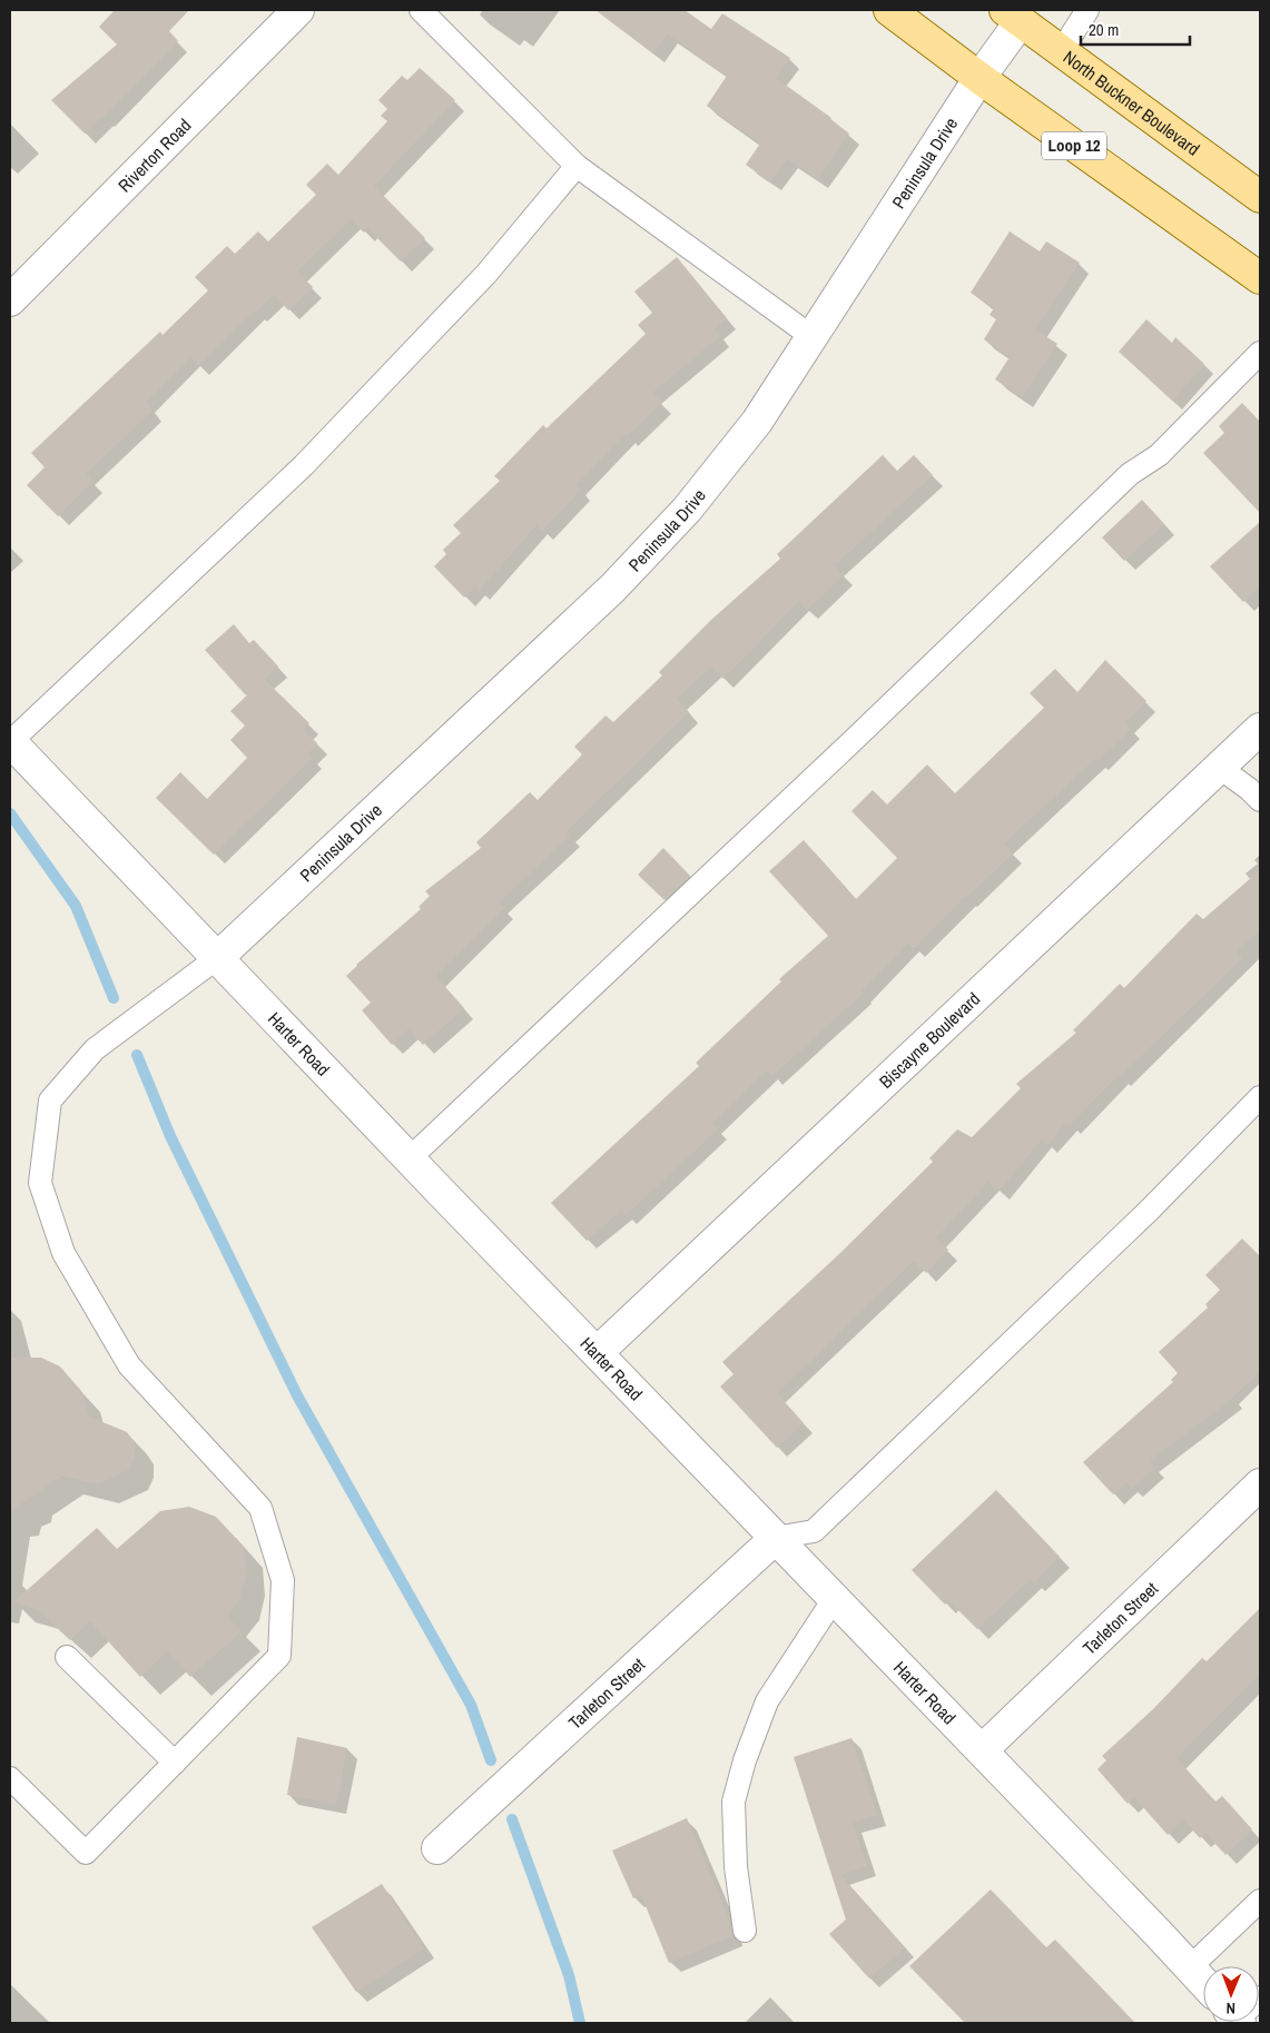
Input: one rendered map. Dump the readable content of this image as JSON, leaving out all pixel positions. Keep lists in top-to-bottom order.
{
  "streets": {
    "main road": ["North Buckner Boulevard", "Loop 12"],
    "street": [
      "Riverton Road",
      "Peninsula Drive",
      "Biscayne Boulevard",
      "Harter Road",
      "Tarleton Street"
    ]
  },
  "crossings": [
    ["North Buckner Boulevard", "Peninsula Drive"],
    ["Loop 12", "Peninsula Drive"],
    ["Peninsula Drive", "Harter Road"],
    ["Biscayne Boulevard", "Harter Road"],
    ["Harter Road", "Tarleton Street"]
  ],
  "scale_bar": "20 m",
  "north": "bottom"
}
